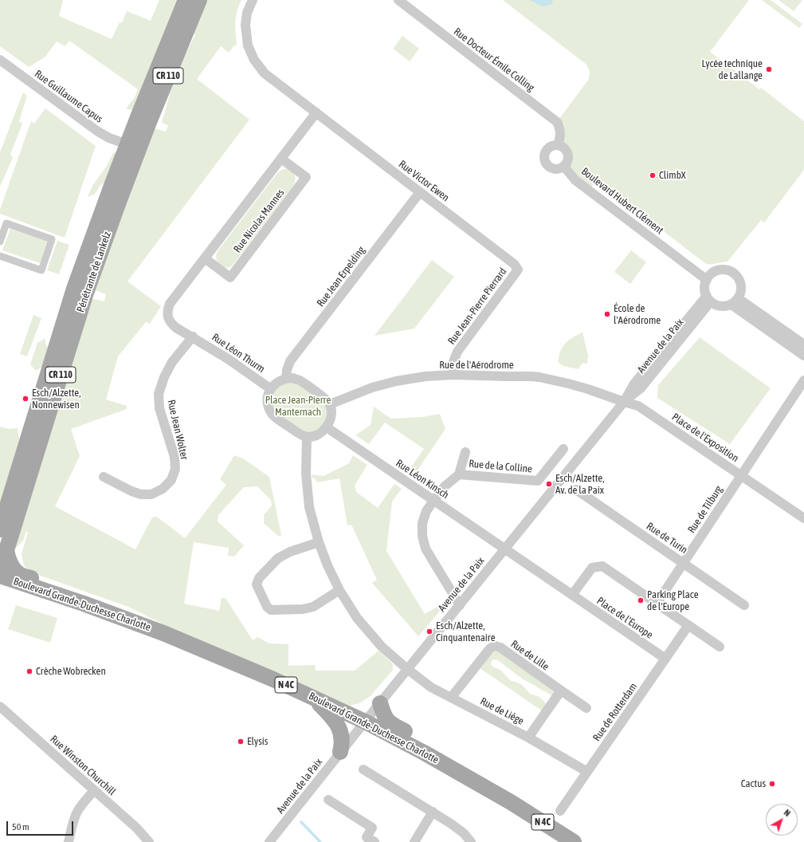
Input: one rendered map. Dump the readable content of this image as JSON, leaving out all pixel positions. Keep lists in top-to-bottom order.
{
  "streets": {
    "main road": [
      "CR 110",
      "Pénétrante de Lankelz",
      "Boulevard Grande-Duchesse Charlotte",
      "N 4C"
    ],
    "street": [
      "Rue Docteur Émile Colling",
      "Rue Guillaume Capus",
      "Rue Victor Ewen",
      "Boulevard Hubert Clément",
      "Rue Nicolas Mannes",
      "Rue Jean Erpelding",
      "Rue Jean-Pierre Pierrard",
      "Avenue de la Paix",
      "Rue Léon Thurm",
      "Rue de l'Aérodrome",
      "Rue Jean Wolter",
      "Place de l'Exposition",
      "Rue de la Colline",
      "Rue Léon Kinsch",
      "Rue de Tilburg",
      "Rue de Turin",
      "Place de l'Europe",
      "Rue de Lille",
      "Rue de Liège",
      "Rue de Rotterdam",
      "Rue Winston Churchill"
    ]
  },
  "crossings": [
    ["Rue Docteur Émile Colling", "Boulevard Hubert Clément"],
    ["Rue Guillaume Capus", "Pénétrante de Lankelz"],
    ["Rue Victor Ewen", "Rue Nicolas Mannes"],
    ["Rue Victor Ewen", "Rue Jean Erpelding"],
    ["Rue Victor Ewen", "Rue Jean-Pierre Pierrard"],
    ["Boulevard Hubert Clément", "Avenue de la Paix"],
    ["Rue Nicolas Mannes", "Rue Léon Thurm"],
    ["Rue Nicolas Mannes", "Rue Jean Wolter"],
    ["Pénétrante de Lankelz", "Boulevard Grande-Duchesse Charlotte"],
    ["Rue Jean Erpelding", "Rue Léon Thurm"],
    ["Rue Jean Erpelding", "Rue de l'Aérodrome"],
    ["Rue Jean Erpelding", "Rue Léon Kinsch"],
    ["Rue Jean Erpelding", "Rue de Liège"],
    ["Rue Jean-Pierre Pierrard", "Rue de l'Aérodrome"],
    ["Avenue de la Paix", "Rue de l'Aérodrome"],
    ["Avenue de la Paix", "Place de l'Exposition"],
    ["Avenue de la Paix", "Rue de la Colline"],
    ["Avenue de la Paix", "Rue Léon Kinsch"],
    ["Avenue de la Paix", "Boulevard Grande-Duchesse Charlotte"],
    ["Avenue de la Paix", "Place de l'Europe"],
    ["Avenue de la Paix", "N 4C"],
    ["Avenue de la Paix", "Rue de Liège"],
    ["Rue Léon Thurm", "Rue de l'Aérodrome"],
    ["Rue Léon Thurm", "Rue Jean Wolter"],
    ["Rue Léon Thurm", "Rue Léon Kinsch"],
    ["Rue Léon Thurm", "Rue de Liège"],
    ["Rue de l'Aérodrome", "Place de l'Exposition"],
    ["Rue de l'Aérodrome", "Rue Léon Kinsch"],
    ["Rue de l'Aérodrome", "Rue de Liège"],
    ["Place de l'Exposition", "Rue de Tilburg"],
    ["Rue de la Colline", "Rue Léon Kinsch"],
    ["Rue Léon Kinsch", "Place de l'Europe"],
    ["Rue Léon Kinsch", "Rue de Liège"],
    ["Rue de Tilburg", "Rue de Turin"],
    ["Boulevard Grande-Duchesse Charlotte", "N 4C"],
    ["Place de l'Europe", "Rue de Rotterdam"],
    ["Rue de Lille", "Rue de Liège"],
    ["Rue de Liège", "Rue de Rotterdam"]
  ],
  "parks": ["Place Jean-Pierre Manternach"],
  "places": [
    "Lycée technique de Lallange",
    "ClimbX",
    "École de l'Aérodrome",
    "Esch/Alzette, Nonnewisen",
    "Esch/Alzette, Av. de la Paix",
    "Parking Place de l'Europe",
    "Esch/Alzette, Cinquantenaire",
    "Crèche Wobrecken",
    "Elysis",
    "Cactus"
  ],
  "scale_bar": "50 m",
  "north": "top right"
}
